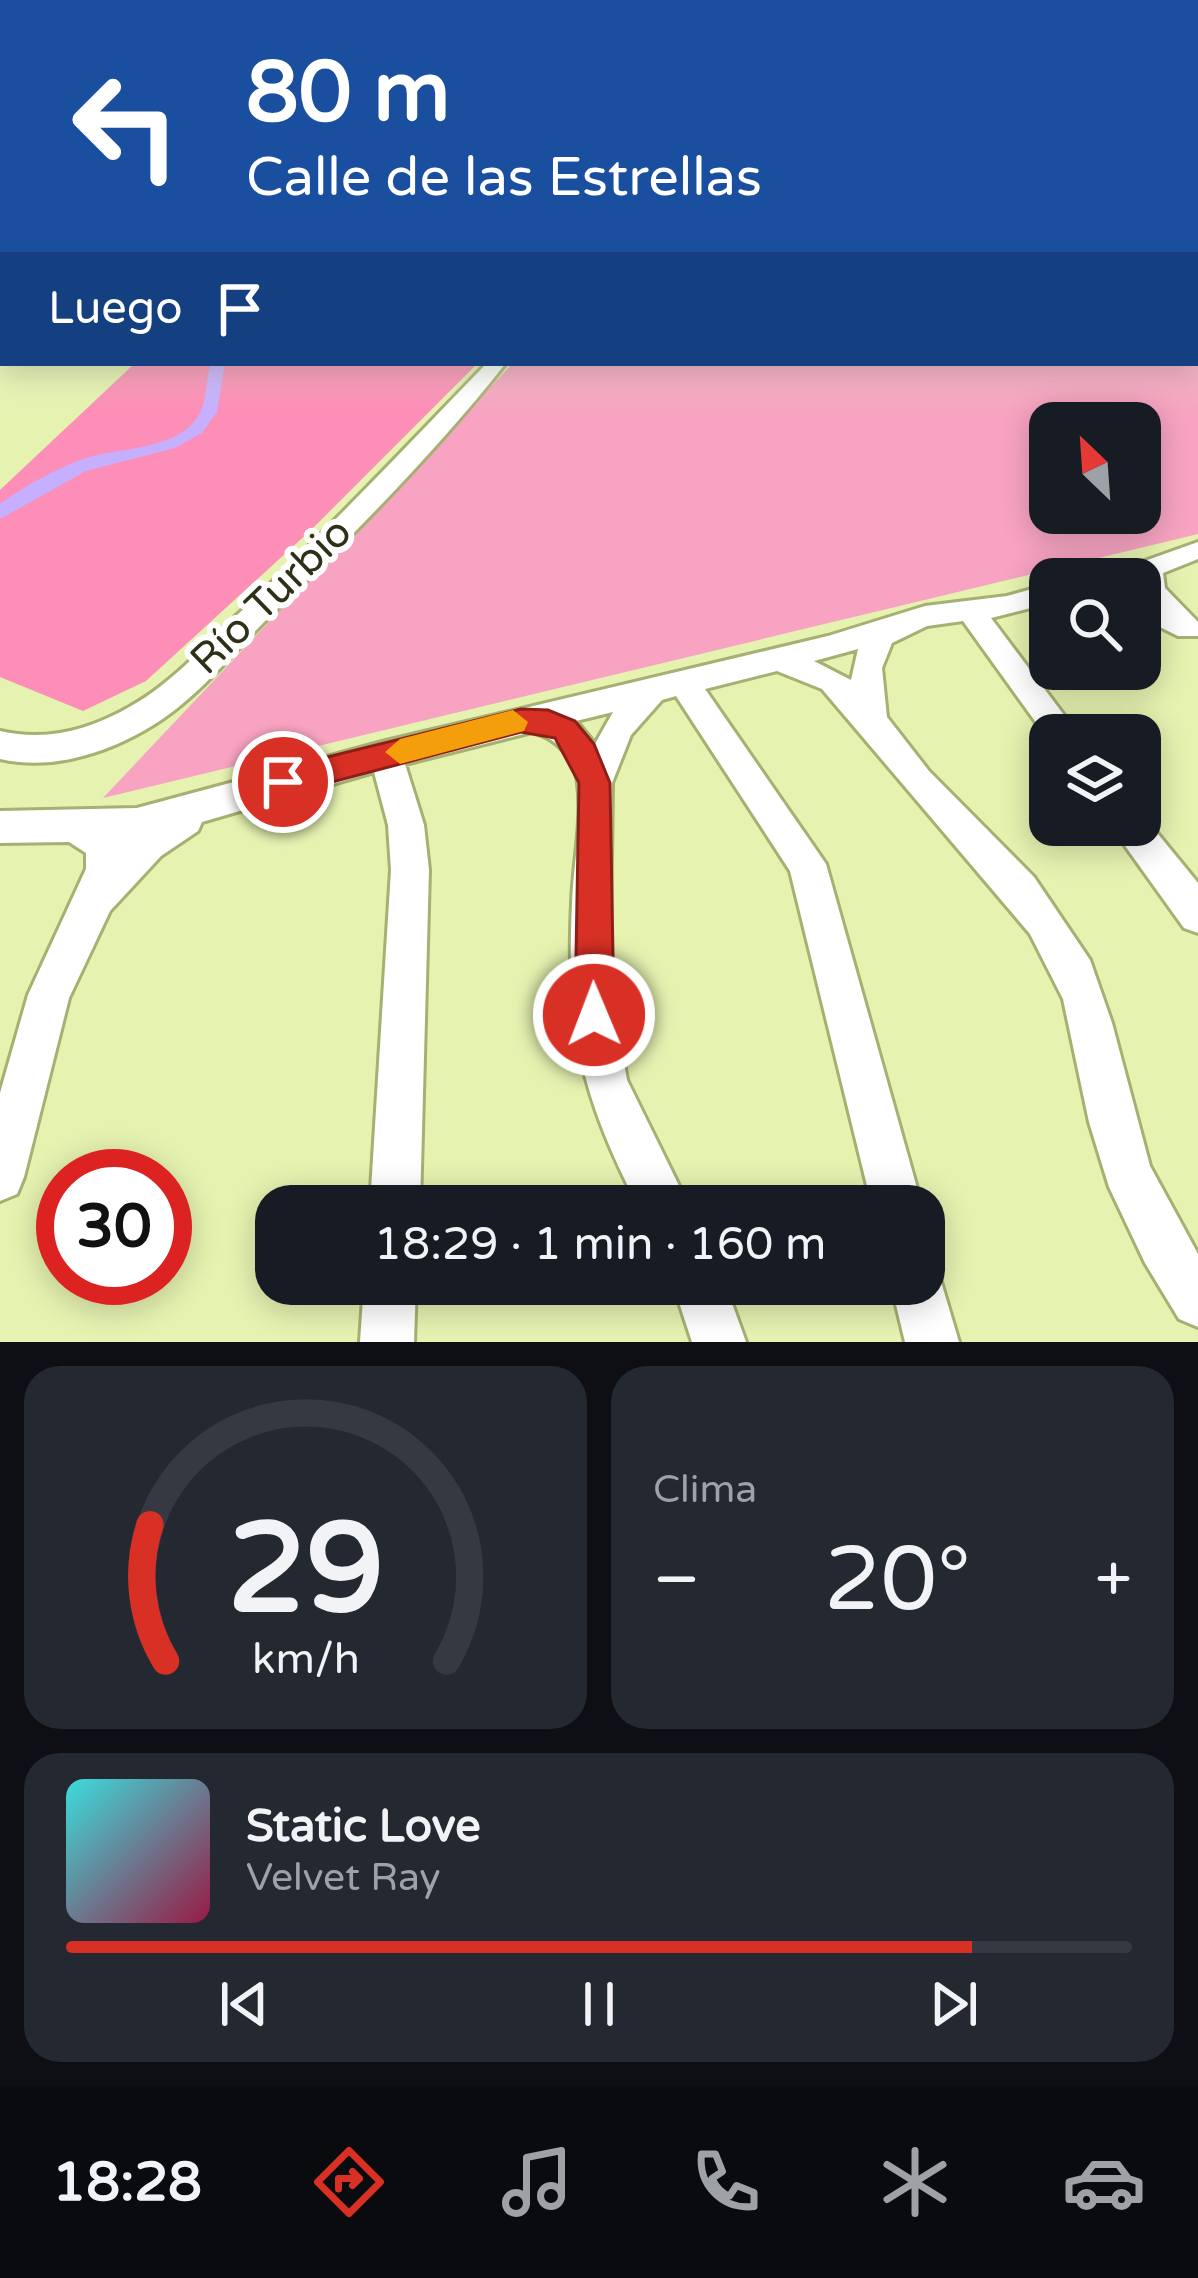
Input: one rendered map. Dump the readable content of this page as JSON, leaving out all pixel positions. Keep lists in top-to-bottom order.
{
  "streets": {
    "street": ["Río Turbio"]
  },
  "north": "top left",
  "page": {
    "turn": ["80 m", "Calle de las Estrellas"],
    "then": "Luego",
    "limit": "30",
    "trip": "18:29 · 1 min · 160 m",
    "tile": "Clima",
    "heat": ["−", "20°", "+"],
    "song": ["Static Love", "Velvet Ray"],
    "tabs": "18:28",
    "gauge": ["29", "km/h"]
  }
}
